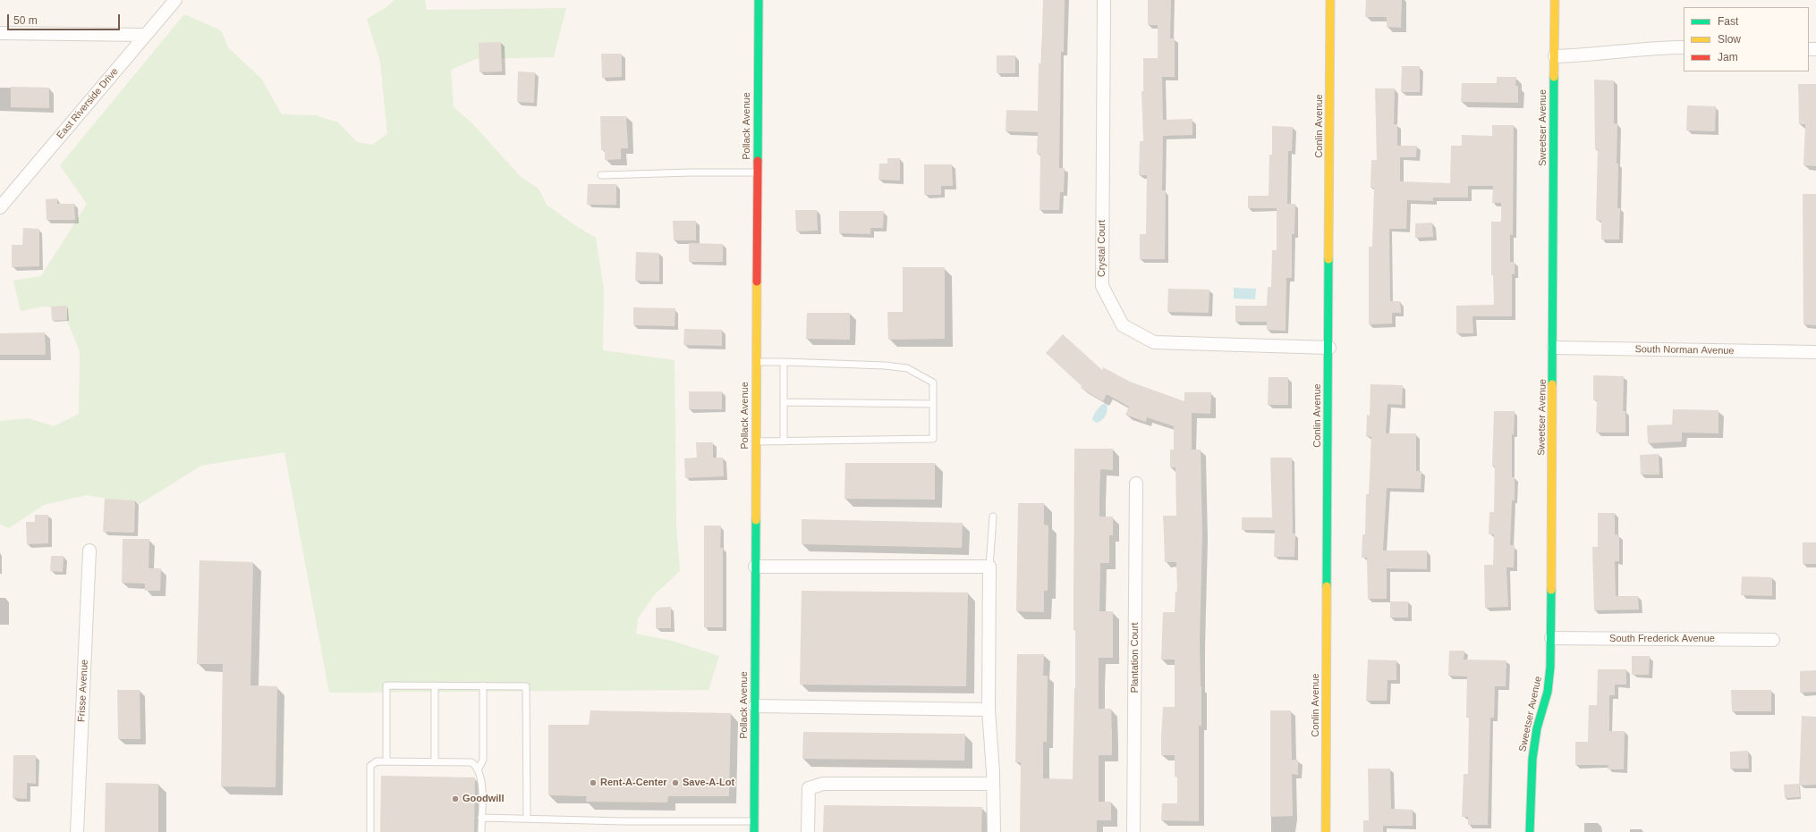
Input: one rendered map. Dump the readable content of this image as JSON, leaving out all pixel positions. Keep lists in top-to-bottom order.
{
  "streets": {
    "street": [
      "East Riverside Drive",
      "Pollack Avenue",
      "Conlin Avenue",
      "Sweetser Avenue",
      "Crystal Court",
      "South Norman Avenue",
      "South Frederick Avenue",
      "Plantation Court",
      "Frisse Avenue"
    ]
  },
  "crossings": [
    ["Conlin Avenue", "Crystal Court"],
    ["Sweetser Avenue", "South Norman Avenue"],
    ["Sweetser Avenue", "South Frederick Avenue"]
  ],
  "places": ["Rent-A-Center", "Save-A-Lot", "Goodwill"],
  "legend": ["Fast", "Slow", "Jam"],
  "scale_bar": "50 m"
}
